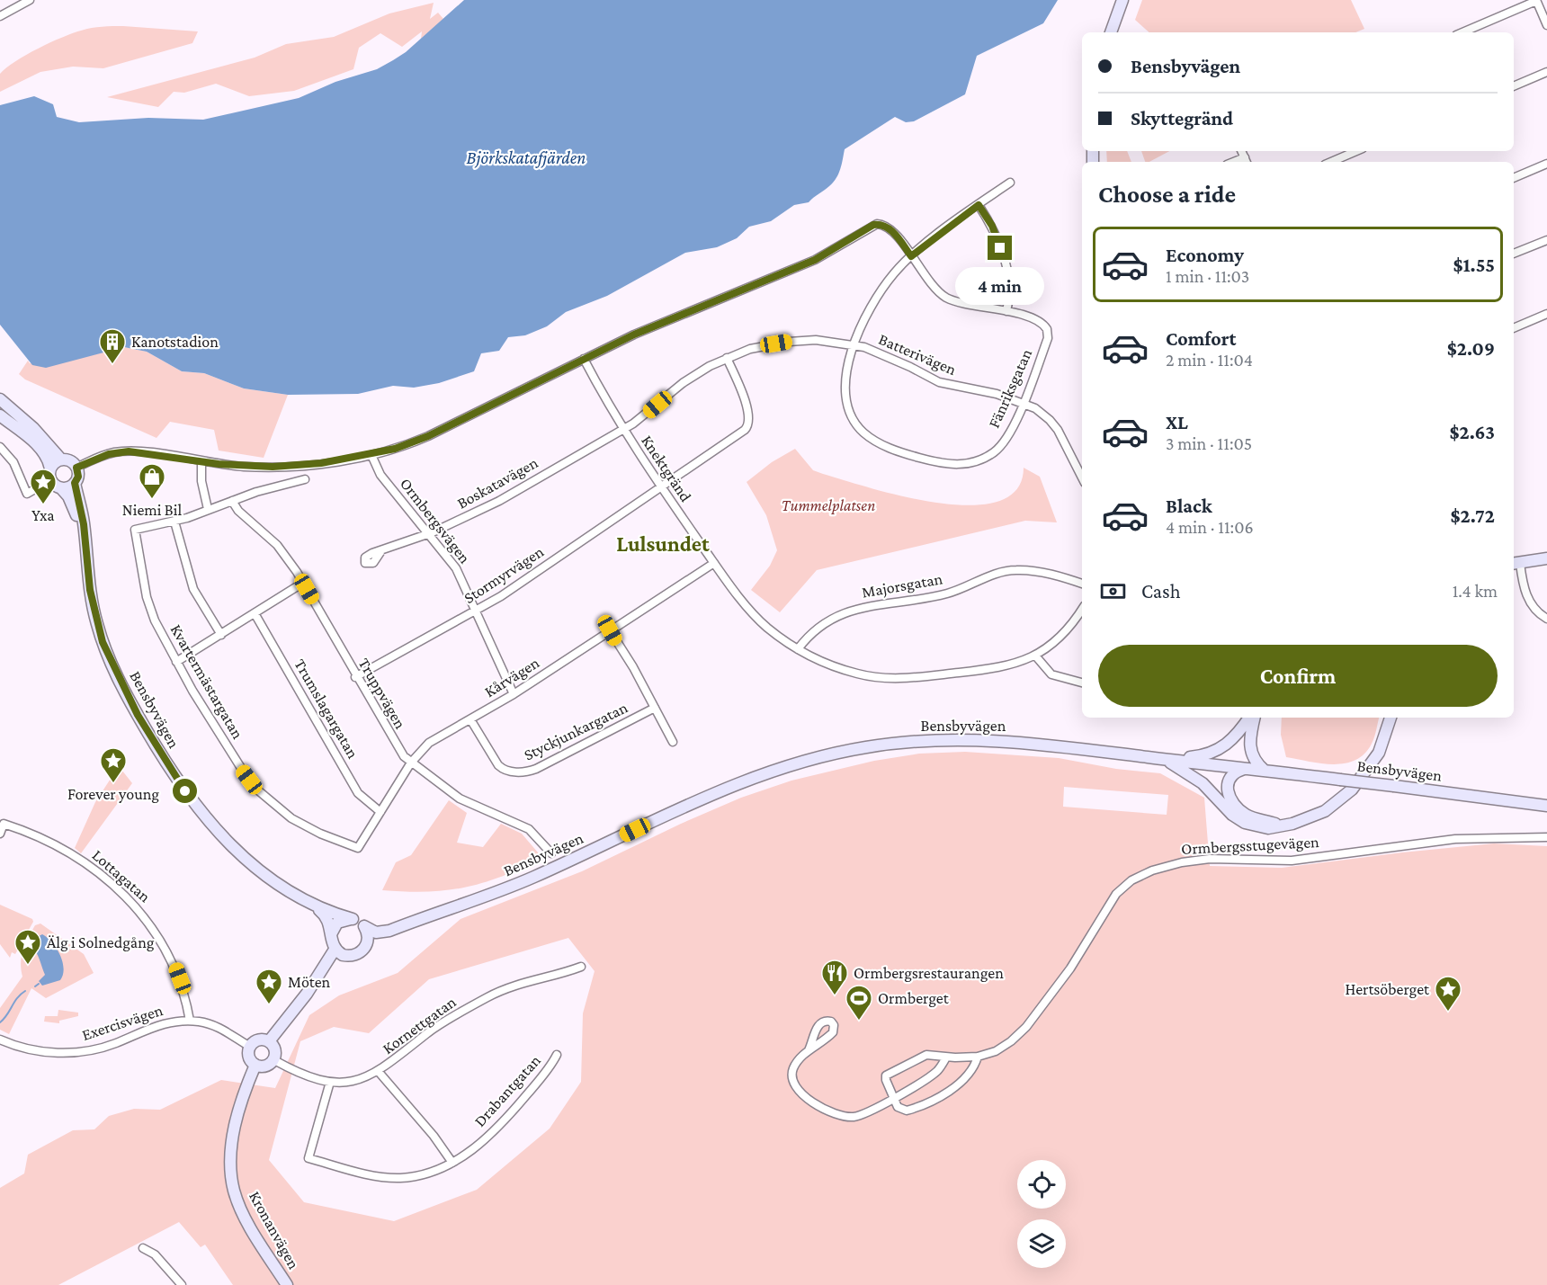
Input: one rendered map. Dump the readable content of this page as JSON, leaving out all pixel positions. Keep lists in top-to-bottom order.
{
  "streets": {
    "main road": ["Bensbyvägen", "Kronanvägen"],
    "street": [
      "Batterivägen",
      "Fänriksgatan",
      "Knektgränd",
      "Boskatavägen",
      "Ormbergsvägen",
      "Stormyrvägen",
      "Majorsgatan",
      "Kårvägen",
      "Kvartermästargatan",
      "Truppvägen",
      "Trumslagargatan",
      "Styckjunkargatan",
      "Ormbergsstugevägen",
      "Lottagatan",
      "Exercisvägen",
      "Kornettgatan",
      "Drabantgatan"
    ]
  },
  "crossings": [
    ["Batterivägen", "Fänriksgatan"],
    ["Batterivägen", "Knektgränd"],
    ["Batterivägen", "Boskatavägen"],
    ["Batterivägen", "Stormyrvägen"],
    ["Knektgränd", "Boskatavägen"],
    ["Knektgränd", "Stormyrvägen"],
    ["Knektgränd", "Kårvägen"],
    ["Boskatavägen", "Ormbergsvägen"],
    ["Ormbergsvägen", "Stormyrvägen"],
    ["Ormbergsvägen", "Kårvägen"],
    ["Stormyrvägen", "Truppvägen"],
    ["Kårvägen", "Kvartermästargatan"],
    ["Kårvägen", "Truppvägen"],
    ["Kårvägen", "Trumslagargatan"],
    ["Kårvägen", "Styckjunkargatan"],
    ["Lottagatan", "Exercisvägen"],
    ["Exercisvägen", "Kornettgatan"],
    ["Exercisvägen", "Kronanvägen"],
    ["Kornettgatan", "Drabantgatan"],
    ["Kornettgatan", "Kronanvägen"]
  ],
  "districts": ["Lulsundet"],
  "water": ["Björkskatafjärden"],
  "parks": ["Tummelplatsen"],
  "places": {
    "building": ["Kanotstadion"],
    "shop": ["Niemi Bil"],
    "place": [
      "Yxa",
      "Forever young",
      "Älg i Solnedgång",
      "Möten",
      "Hertsöberget"
    ],
    "restaurant": ["Ormbergsrestaurangen"],
    "sports": ["Ormberget"]
  },
  "page": {
    "banner": ["Bensbyvägen", "Skyttegränd"],
    "heading": "Choose a ride",
    "list": [
      {
        "name": "Economy",
        "note": "1 min · 11:03",
        "value": "$1.55"
      },
      {
        "name": "Comfort",
        "note": "2 min · 11:04",
        "value": "$2.09"
      },
      {
        "name": "XL",
        "note": "3 min · 11:05",
        "value": "$2.63"
      },
      {
        "name": "Black",
        "note": "4 min · 11:06",
        "value": "$2.72"
      }
    ],
    "bubble": "4 min",
    "pay": ["Cash", "1.4 km"],
    "buttons": "Confirm"
  }
}
